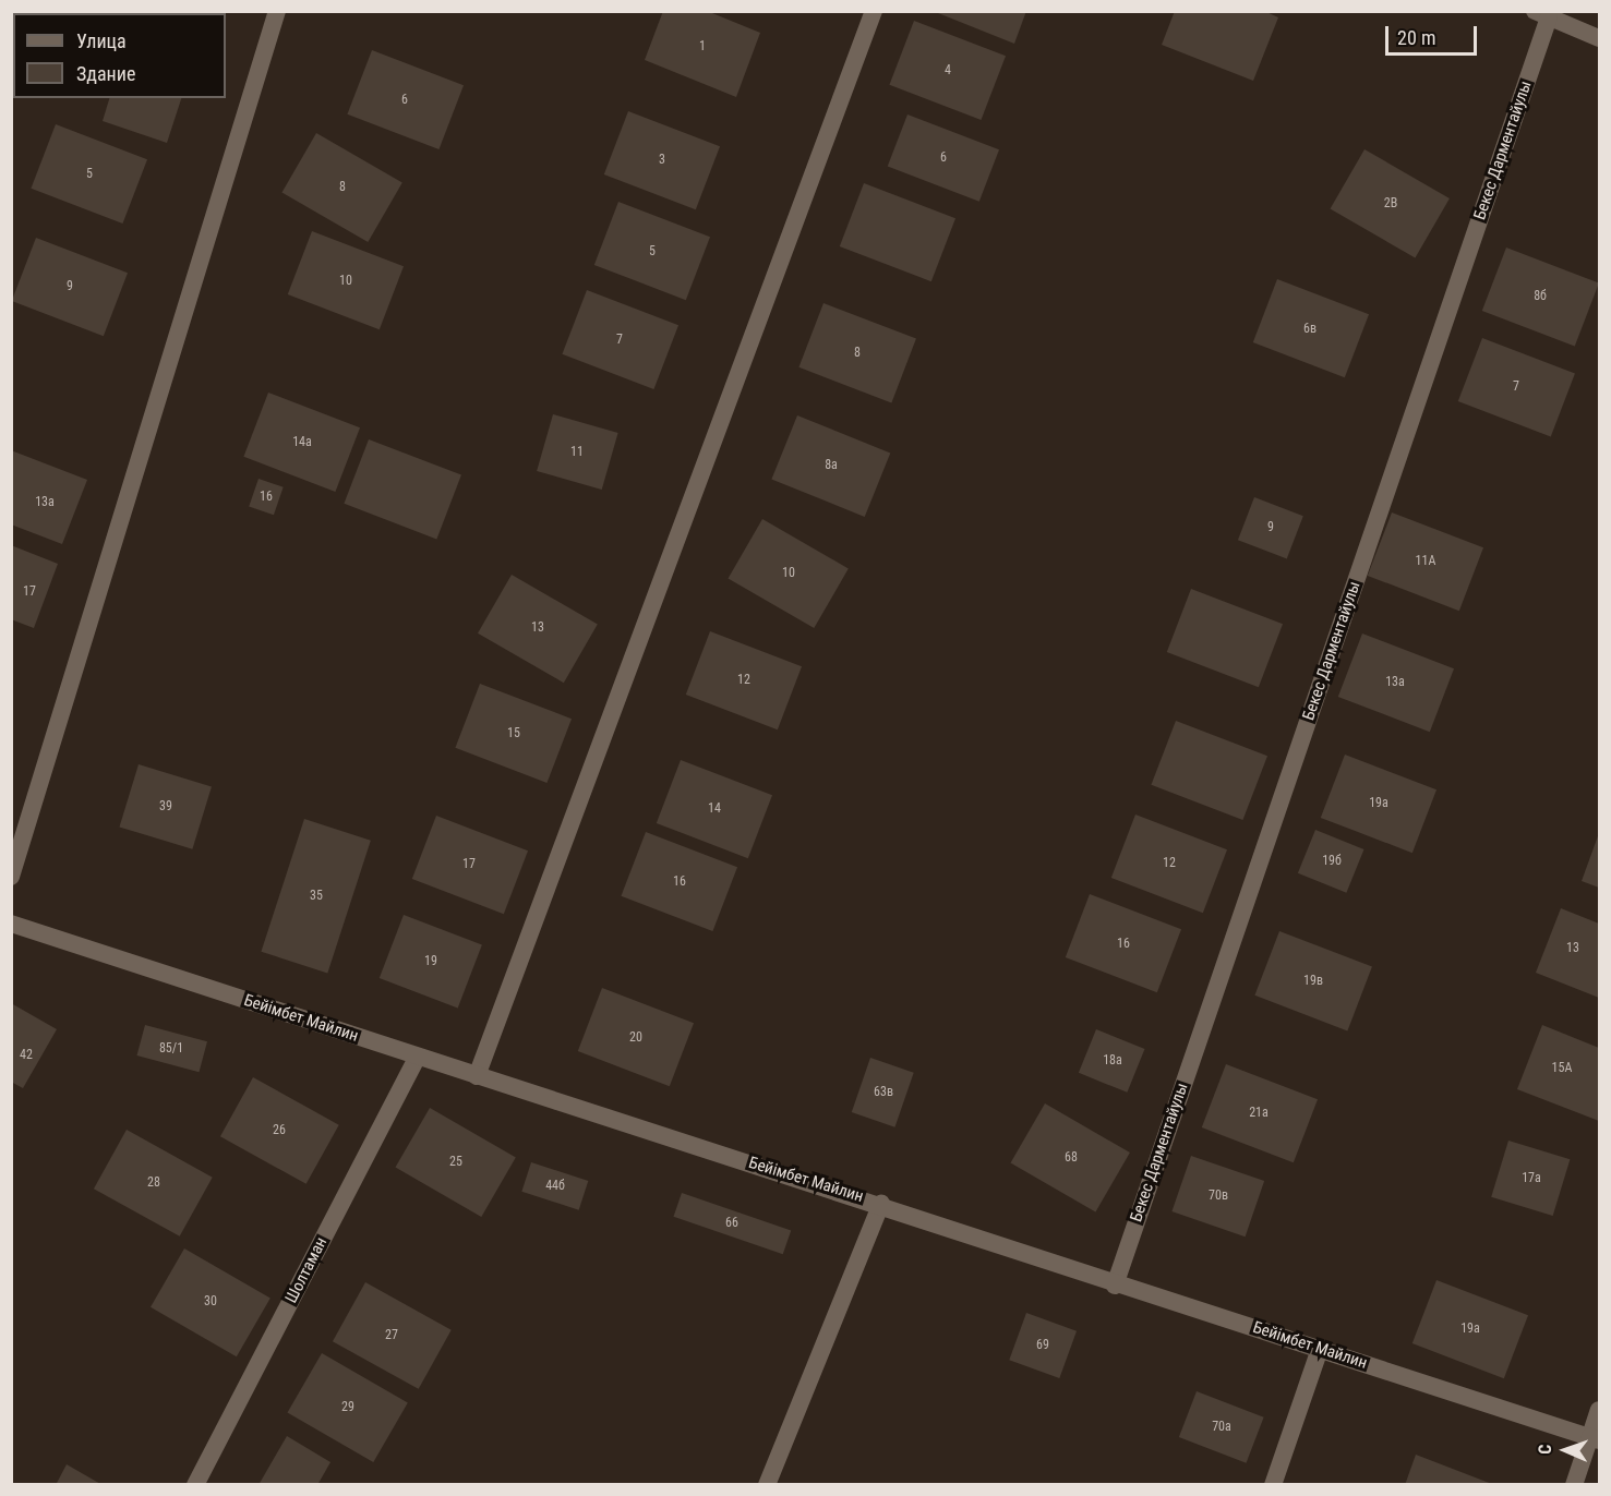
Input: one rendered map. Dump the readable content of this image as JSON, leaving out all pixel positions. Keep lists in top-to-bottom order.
{
  "streets": {
    "street": ["Бекес Дарментайулы", "Бейімбет Майлин", "Шолтаман"]
  },
  "crossings": [
    ["Бекес Дарментайулы", "Бейімбет Майлин"],
    ["Бейімбет Майлин", "Шолтаман"]
  ],
  "house_numbers": [
    "1",
    "4",
    "6",
    "6",
    "3",
    "5",
    "8",
    "2В",
    "5",
    "10",
    "9",
    "8б",
    "6в",
    "7",
    "8",
    "7",
    "14а",
    "11",
    "8а",
    "16",
    "13а",
    "9",
    "11А",
    "10",
    "17",
    "13",
    "12",
    "13а",
    "15",
    "19а",
    "39",
    "14",
    "19б",
    "12",
    "17",
    "16",
    "35",
    "16",
    "13",
    "19",
    "19в",
    "20",
    "85/1",
    "42",
    "18а",
    "15А",
    "63в",
    "21а",
    "26",
    "68",
    "25",
    "17а",
    "28",
    "44б",
    "70в",
    "66",
    "30",
    "19а",
    "27",
    "69",
    "29",
    "70а"
  ],
  "legend": ["Улица", "Здание"],
  "scale_bar": "20 m",
  "north": "left"
}
